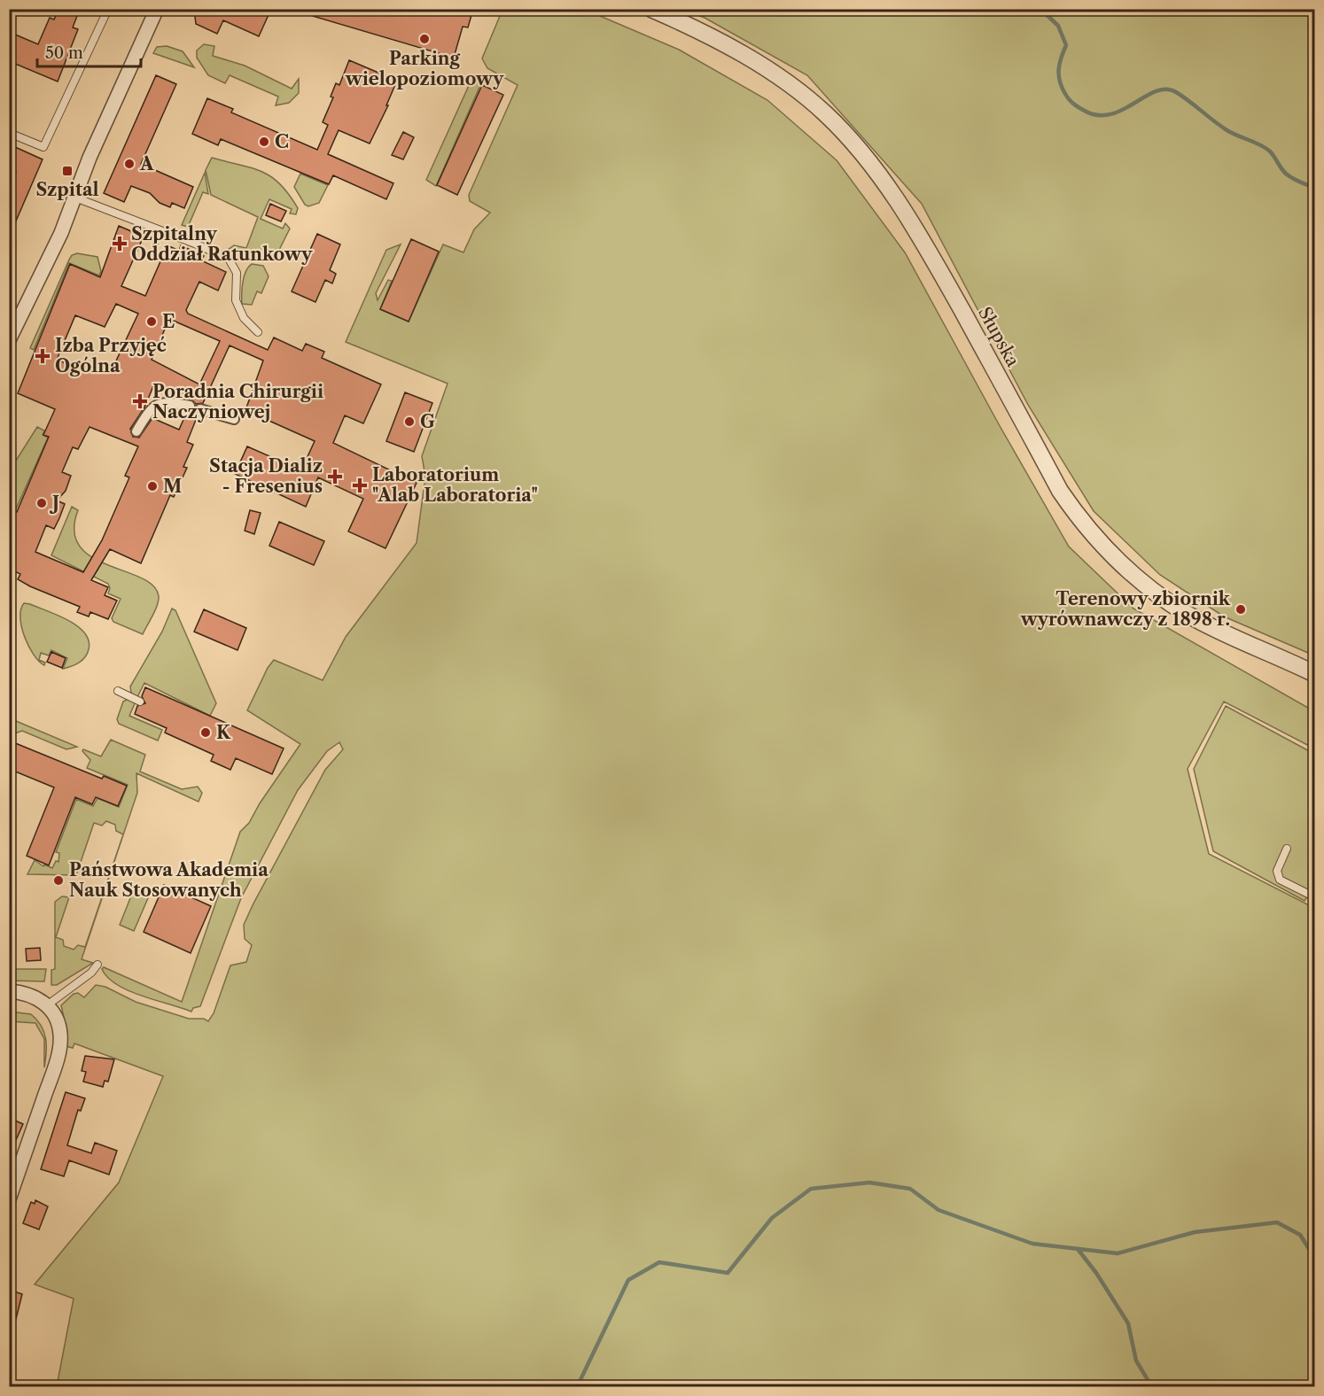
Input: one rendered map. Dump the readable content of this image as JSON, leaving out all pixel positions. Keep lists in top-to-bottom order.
{
  "streets": {
    "street": ["Słupska"]
  },
  "places": {
    "other": [
      "Parking wielopoziomowy",
      "C",
      "A",
      "E",
      "G",
      "M",
      "J",
      "Terenowy zbiornik wyrównawczy z 1898 r.",
      "K",
      "Państwowa Akademia Nauk Stosowanych"
    ],
    "transit": ["Szpital"],
    "health": [
      "Szpitalny Oddział Ratunkowy",
      "Izba Przyjęć Ogólna",
      "Poradnia Chirurgii Naczyniowej",
      "Stacja Dializ - Fresenius",
      "Laboratorium \"Alab Laboratoria\""
    ]
  },
  "scale_bar": "50 m"
}
